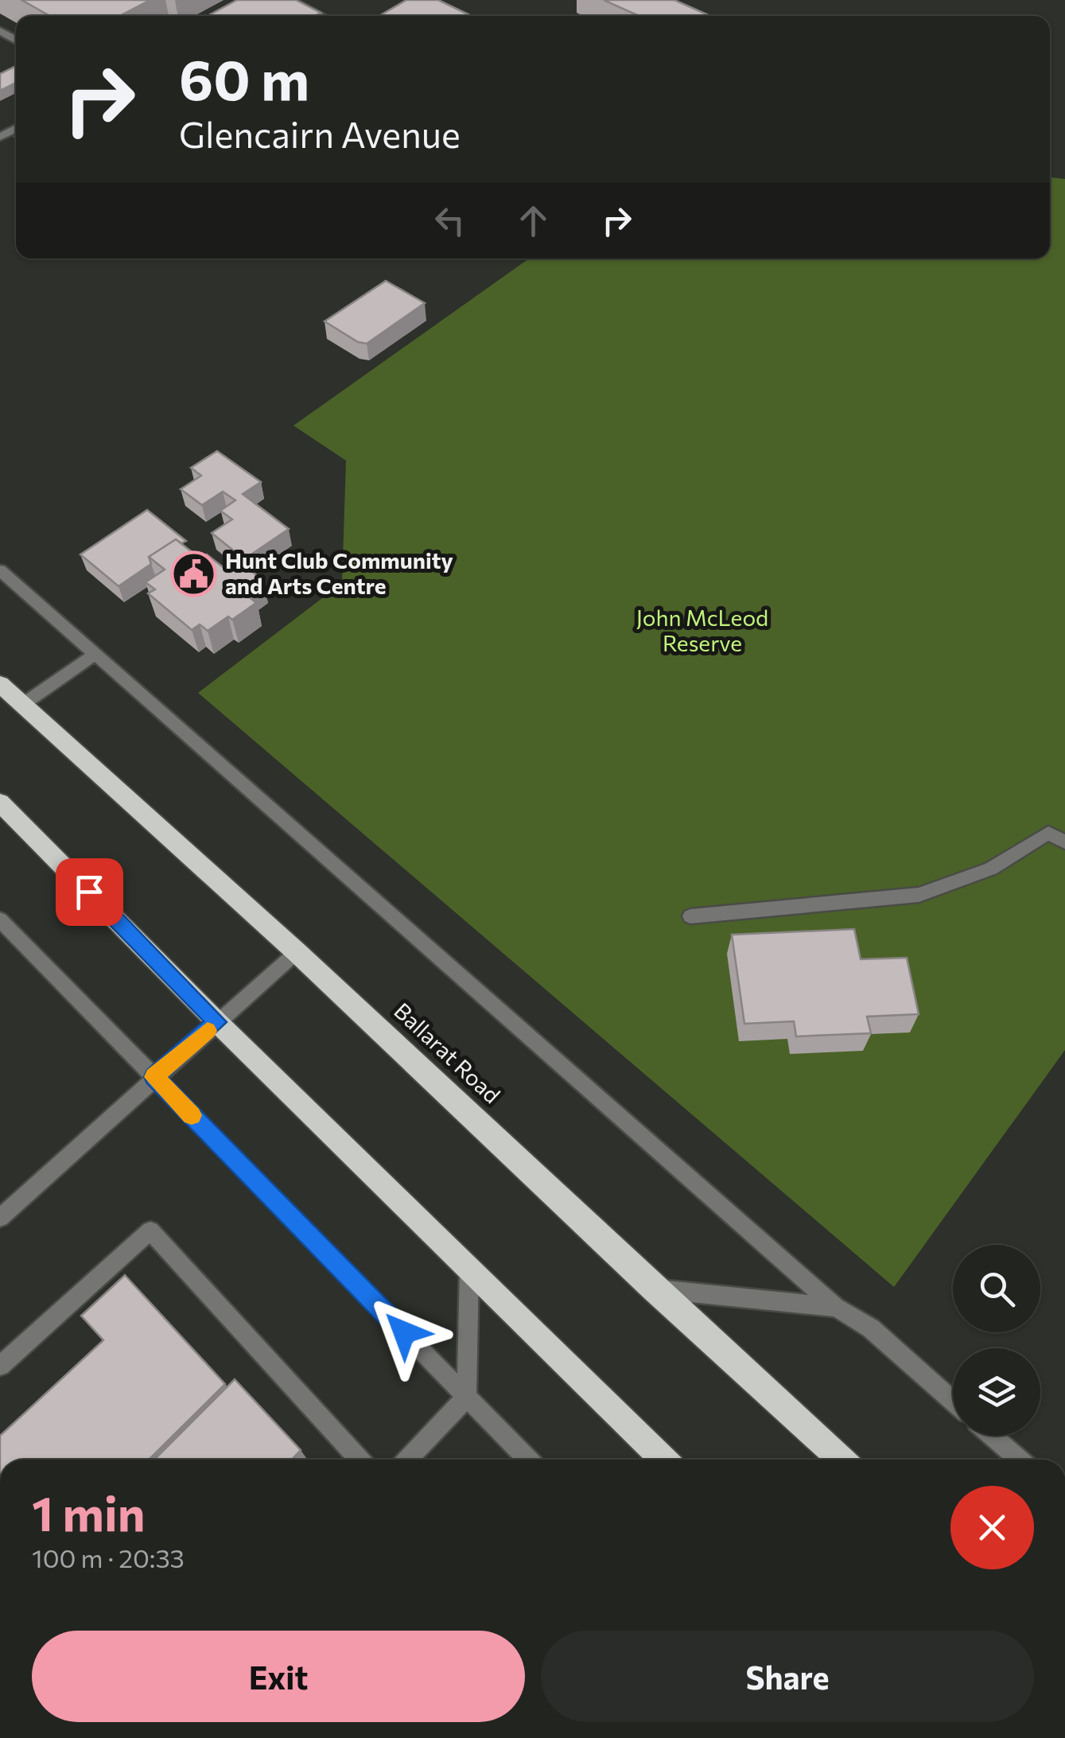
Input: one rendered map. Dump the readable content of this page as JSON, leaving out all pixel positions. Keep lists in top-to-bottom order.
{
  "streets": {
    "highway": ["Ballarat Road"]
  },
  "parks": ["John McLeod Reserve"],
  "places": {
    "public building": ["Hunt Club Community and Arts Centre"]
  },
  "page": {
    "turn": ["60 m", "Glencairn Avenue"],
    "heading": ["1 min", "100 m · 20:33"],
    "buttons": ["Exit", "Share"]
  }
}
